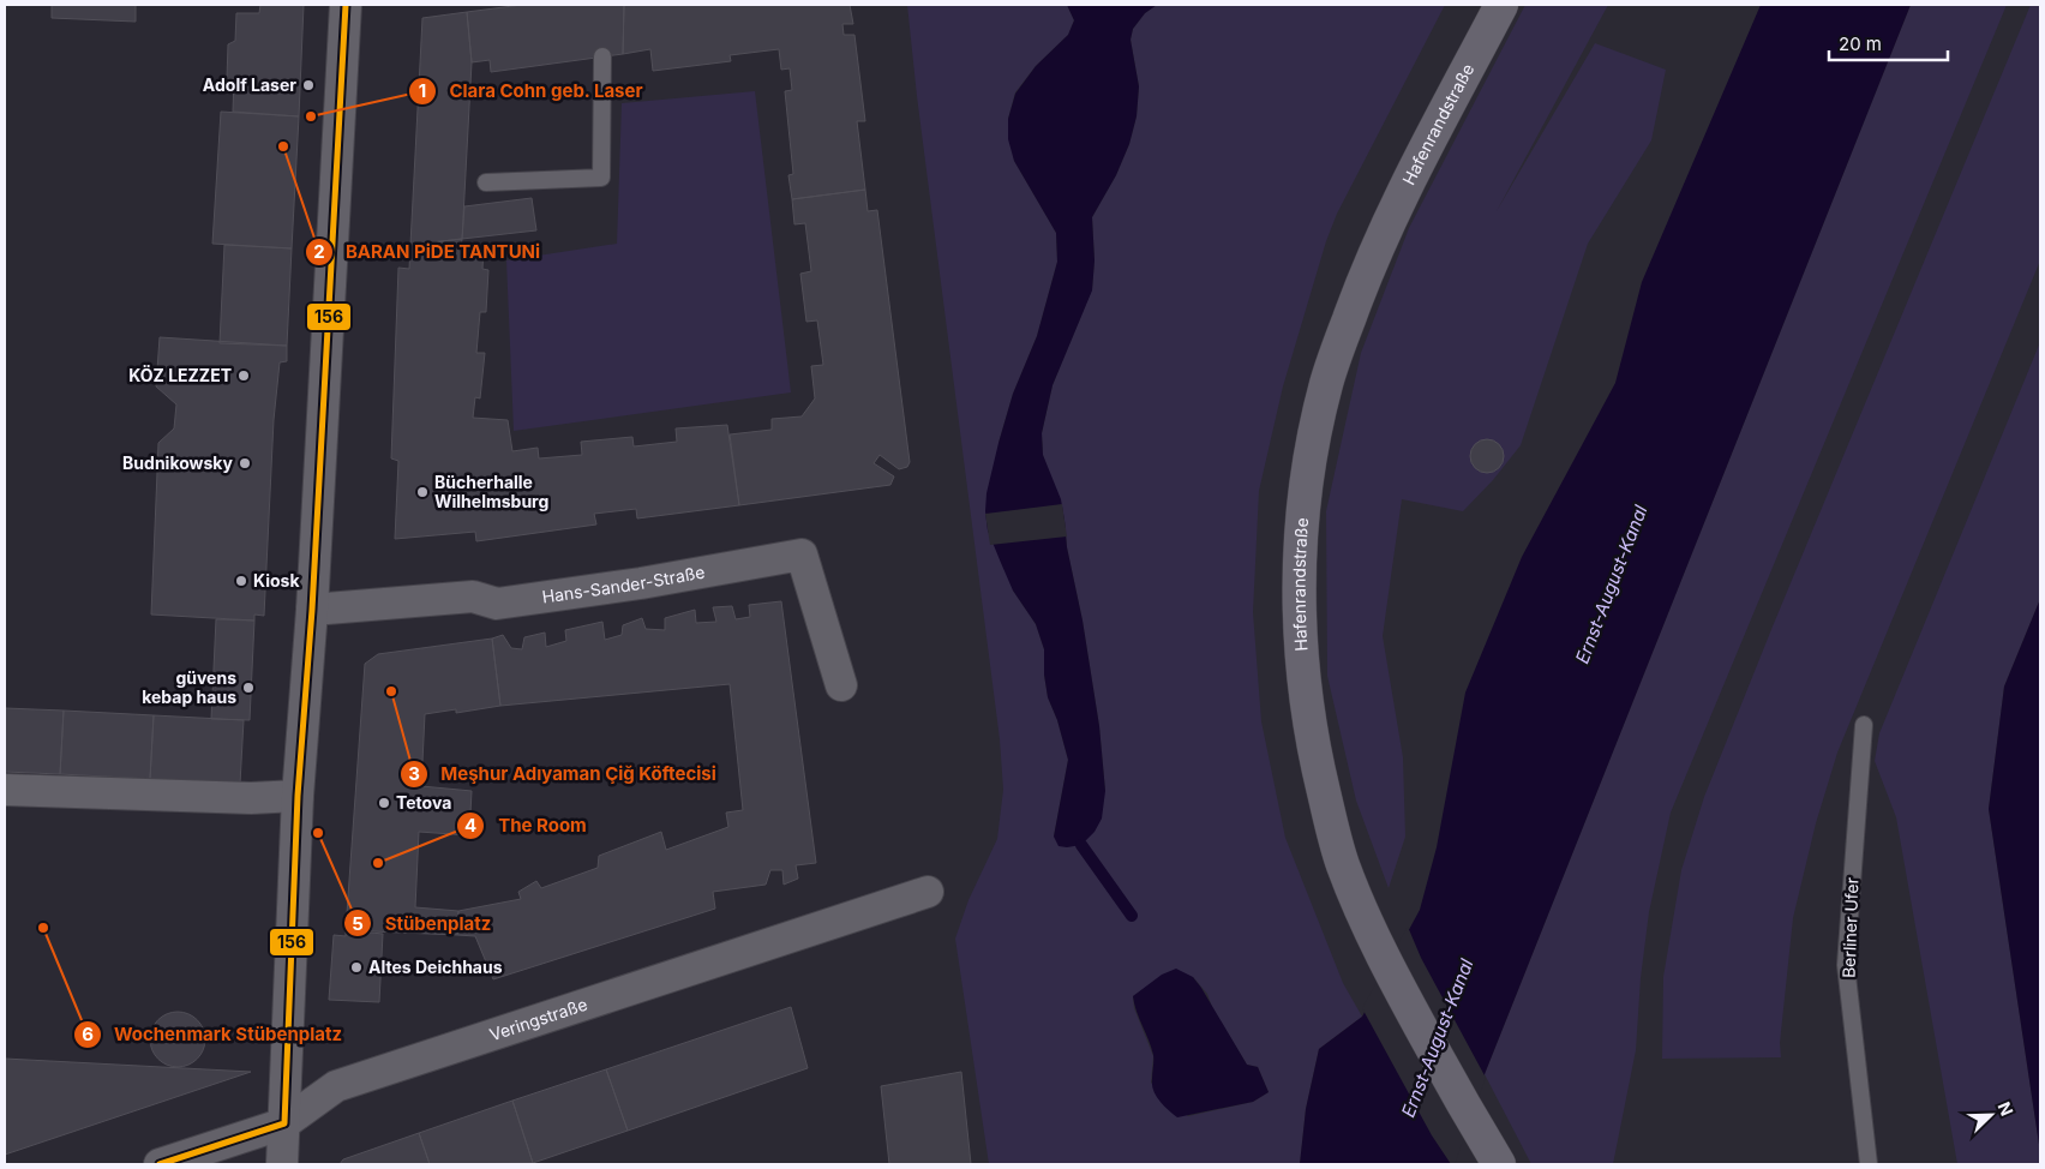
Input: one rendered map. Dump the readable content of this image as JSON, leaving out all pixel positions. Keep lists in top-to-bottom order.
{
  "streets": {
    "main road": ["Hafenrandstraße"],
    "street": ["Hans-Sander-Straße", "Veringstraße"],
    "lane": ["Berliner Ufer"]
  },
  "water": ["Ernst-August-Kanal"],
  "places": [
    "Adolf Laser",
    "Clara Cohn geb. Laser",
    "BARAN PiDE TANTUNi",
    "KÖZ LEZZET",
    "Budnikowsky",
    "Bücherhalle Wilhelmsburg",
    "Kiosk",
    "güvens kebap haus",
    "Meşhur Adıyaman Çiğ Köftecisi",
    "Tetova",
    "Stübenplatz",
    "The Room",
    "Wochenmark Stübenplatz",
    "Altes Deichhaus"
  ],
  "lines": ["transit line 156"],
  "scale_bar": "20 m",
  "north": "top right"
}
